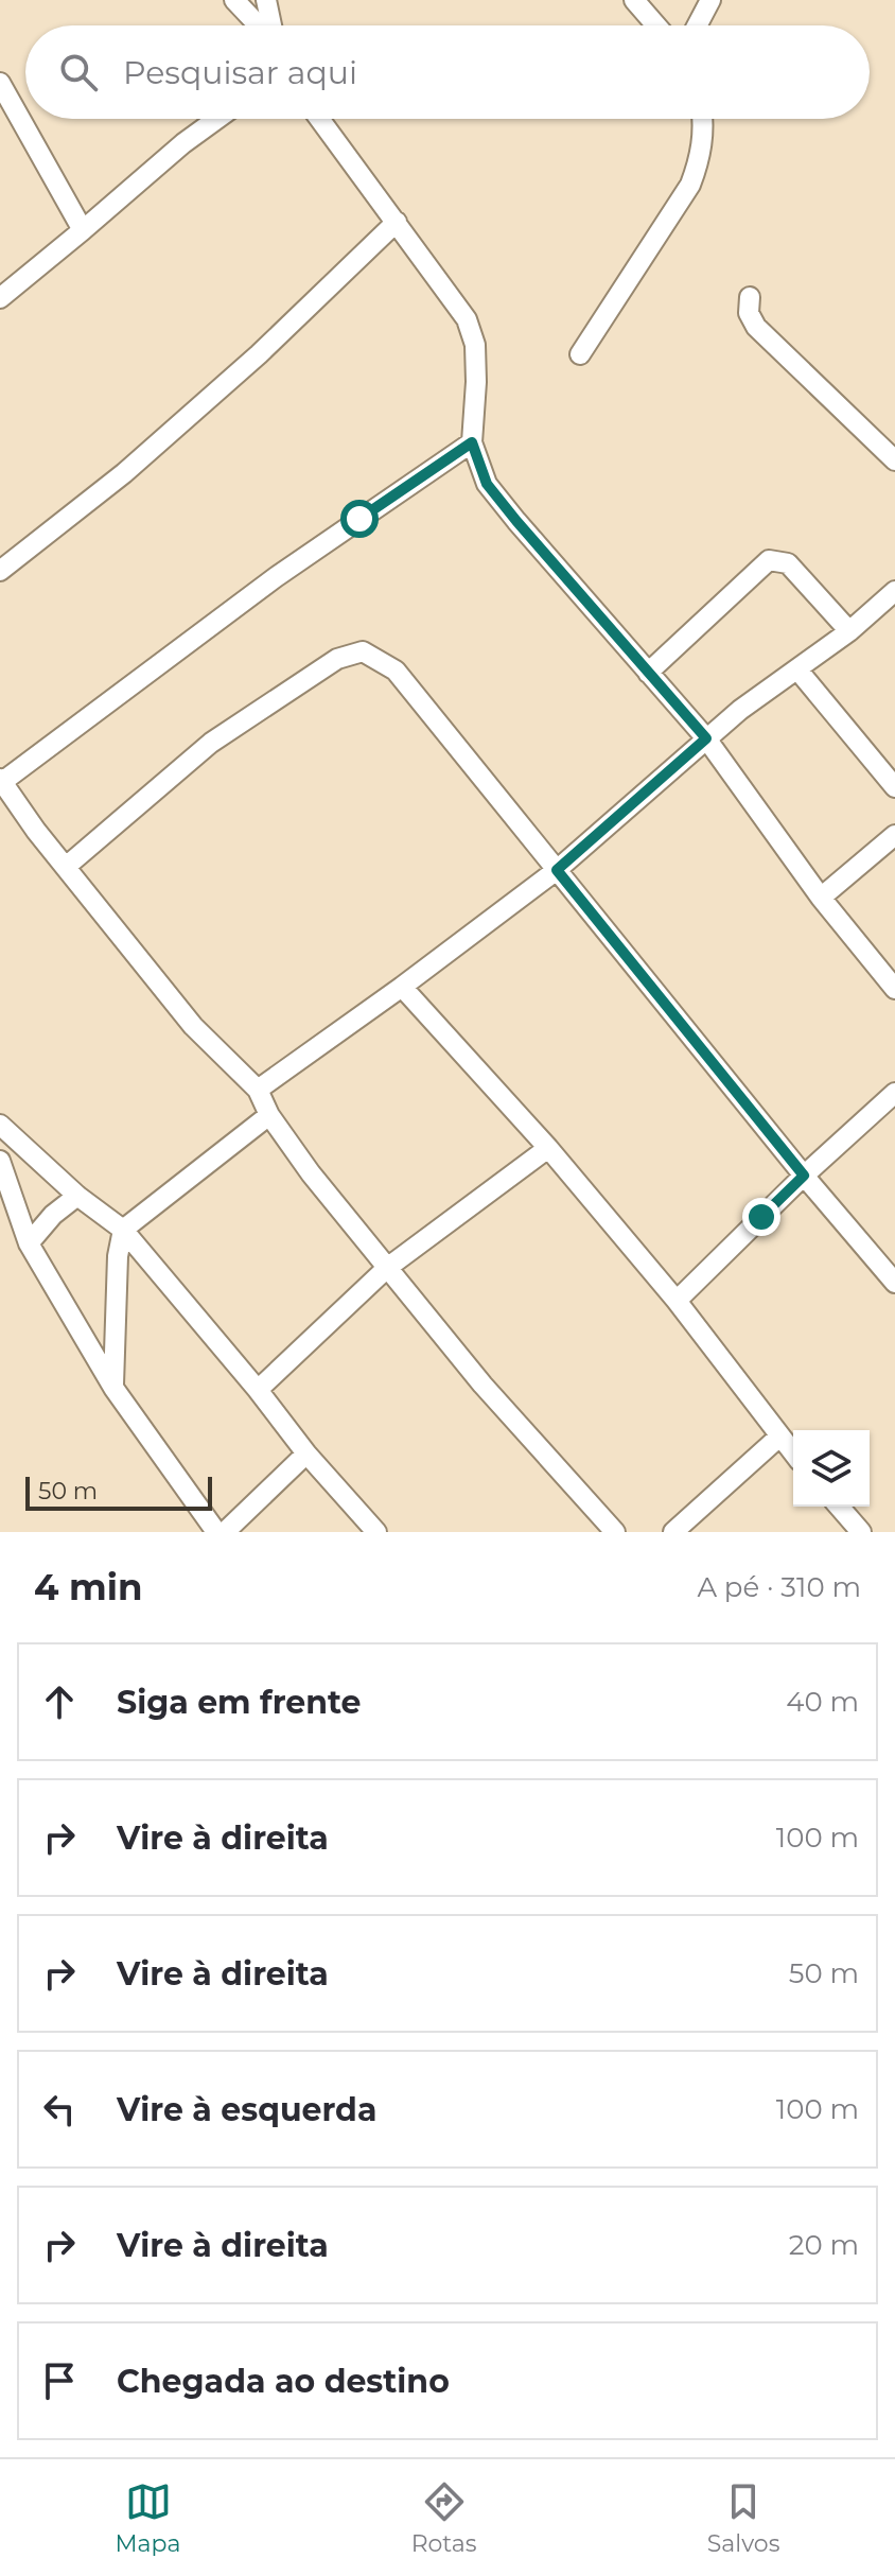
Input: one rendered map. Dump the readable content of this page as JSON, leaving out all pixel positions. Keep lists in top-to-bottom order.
{
  "scale_bar": "50 m",
  "page": {
    "search": "Pesquisar aqui",
    "scale": "50 m",
    "heading": ["4 min", "A pé · 310 m"],
    "list": [
      ["Siga em frente", "40 m"],
      ["Vire à direita", "100 m"],
      ["Vire à direita", "50 m"],
      ["Vire à esquerda", "100 m"],
      ["Vire à direita", "20 m"],
      "Chegada ao destino"
    ],
    "nav": ["Mapa", "Rotas", "Salvos"]
  }
}
